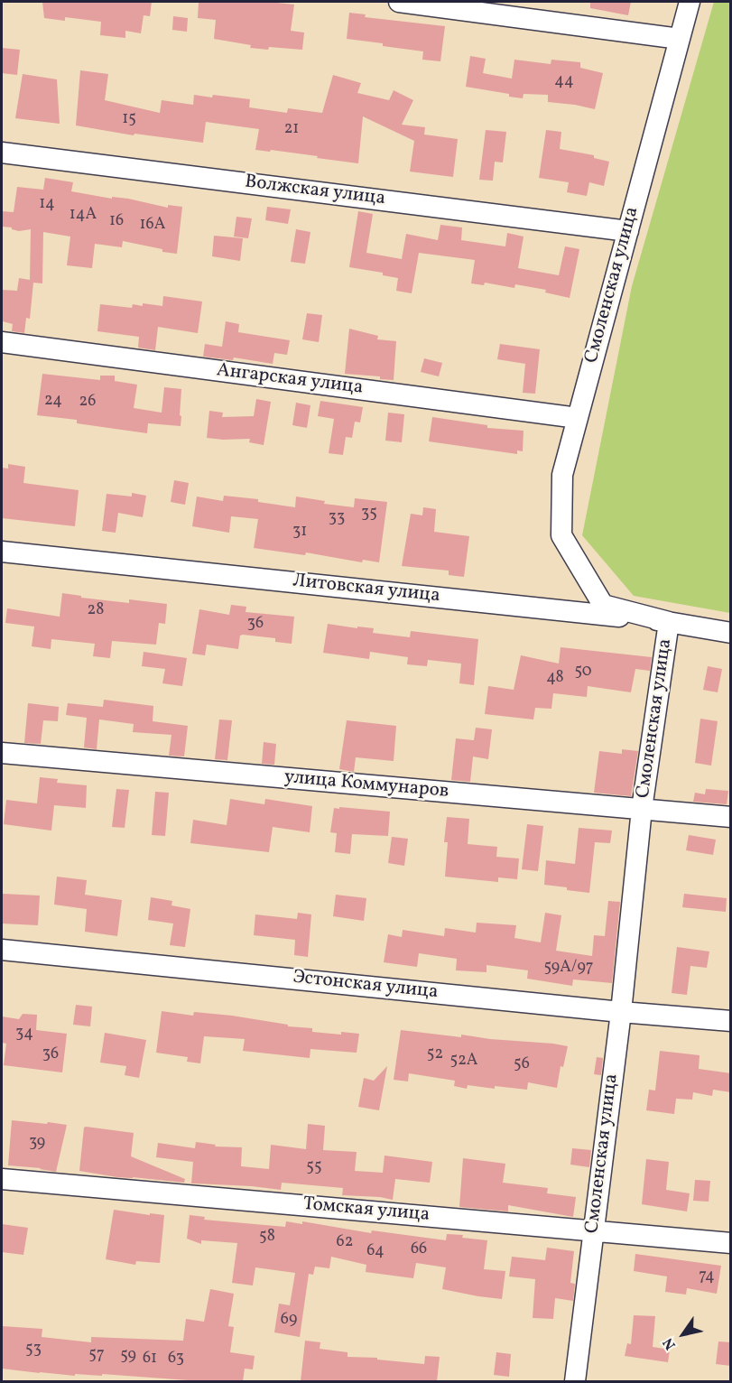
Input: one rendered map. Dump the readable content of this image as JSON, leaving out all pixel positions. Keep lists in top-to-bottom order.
{
  "streets": {
    "street": [
      "Волжская улица",
      "Смоленская улица",
      "Ангарская улица",
      "Литовская улица",
      "улица Коммунаров",
      "Эстонская улица",
      "Томская улица"
    ]
  },
  "crossings": [
    ["Волжская улица", "Смоленская улица"],
    ["Смоленская улица", "Ангарская улица"],
    ["Смоленская улица", "Литовская улица"],
    ["Смоленская улица", "улица Коммунаров"],
    ["Смоленская улица", "Эстонская улица"],
    ["Смоленская улица", "Томская улица"]
  ],
  "house_numbers": [
    "44",
    "15",
    "21",
    "14",
    "14А",
    "16",
    "16А",
    "24",
    "26",
    "35",
    "33",
    "31",
    "28",
    "36",
    "50",
    "48",
    "59А/97",
    "34",
    "36",
    "52",
    "52А",
    "56",
    "39",
    "55",
    "58",
    "62",
    "66",
    "64",
    "74",
    "69",
    "53",
    "57",
    "59",
    "61",
    "63"
  ],
  "north": "bottom left"
}
